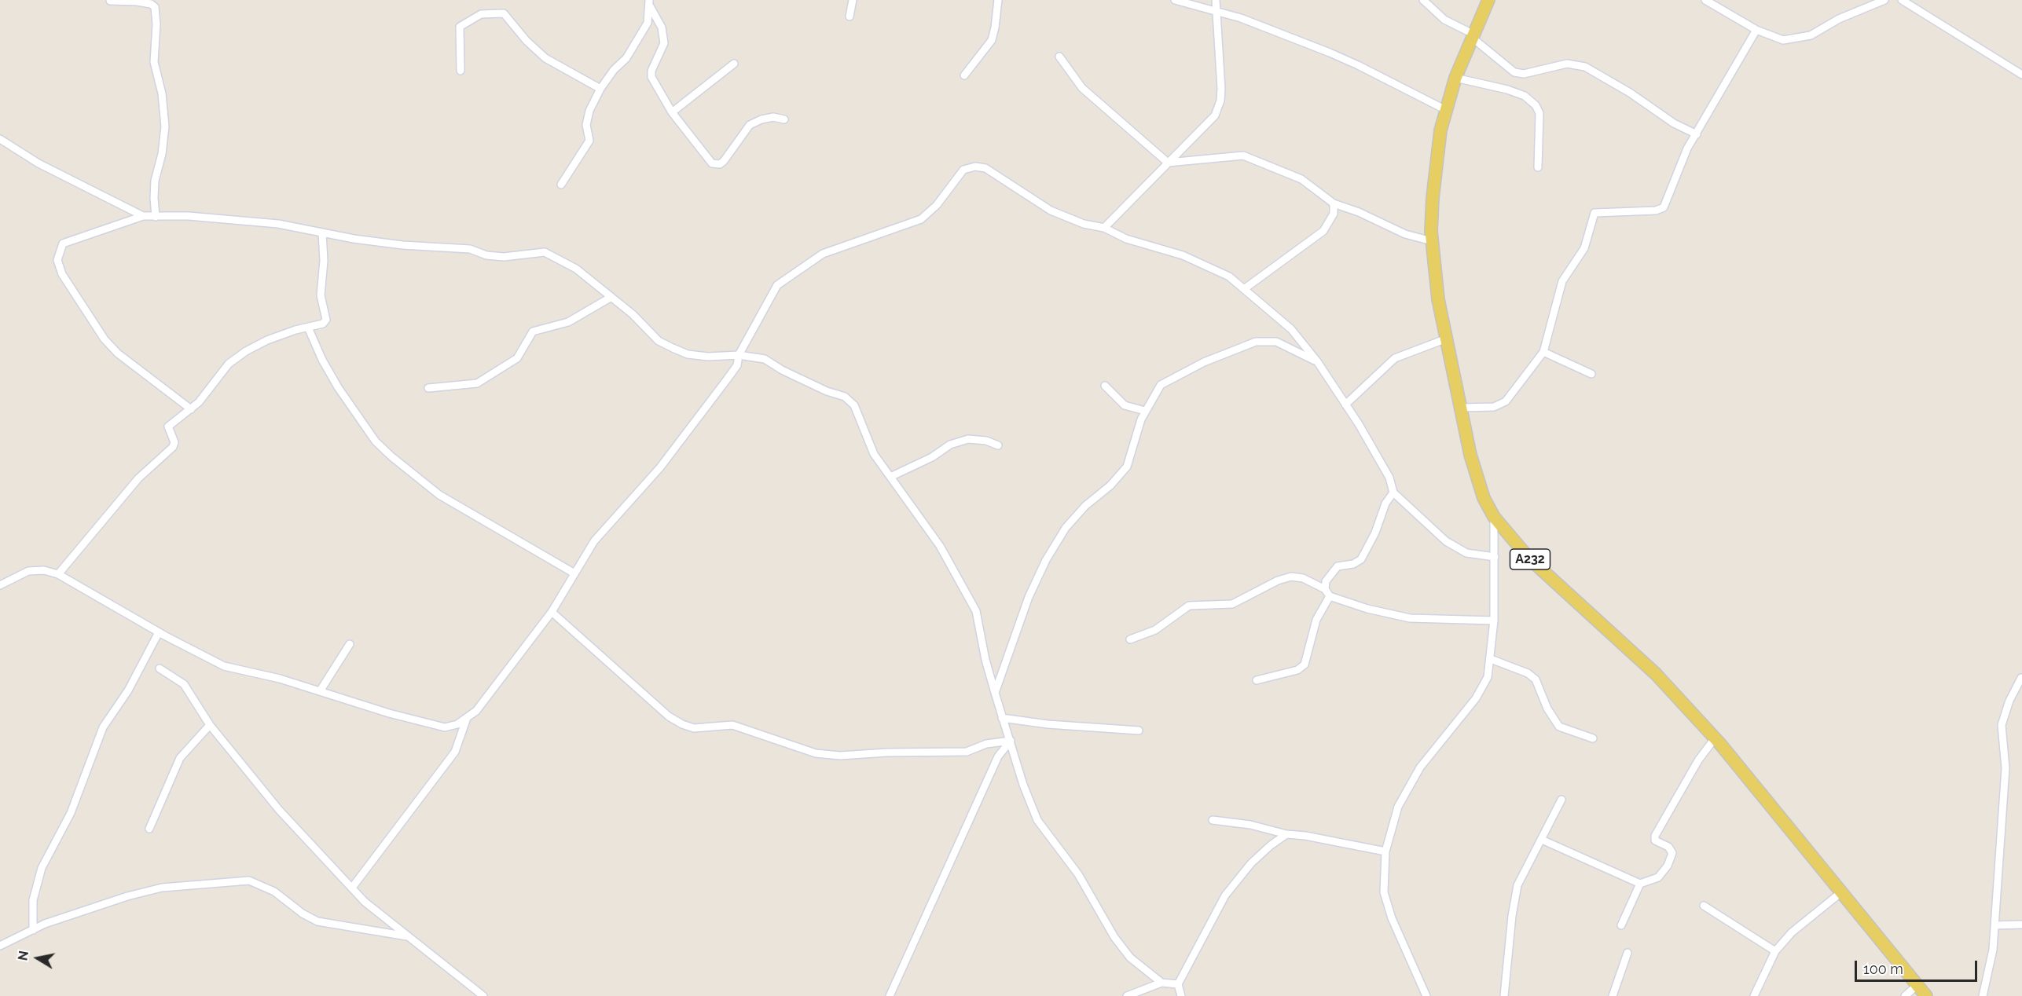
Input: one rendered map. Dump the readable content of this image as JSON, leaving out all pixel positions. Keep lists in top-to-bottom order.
{
  "streets": {
    "main road": ["A232"]
  },
  "scale_bar": "100 m",
  "north": "left"
}
